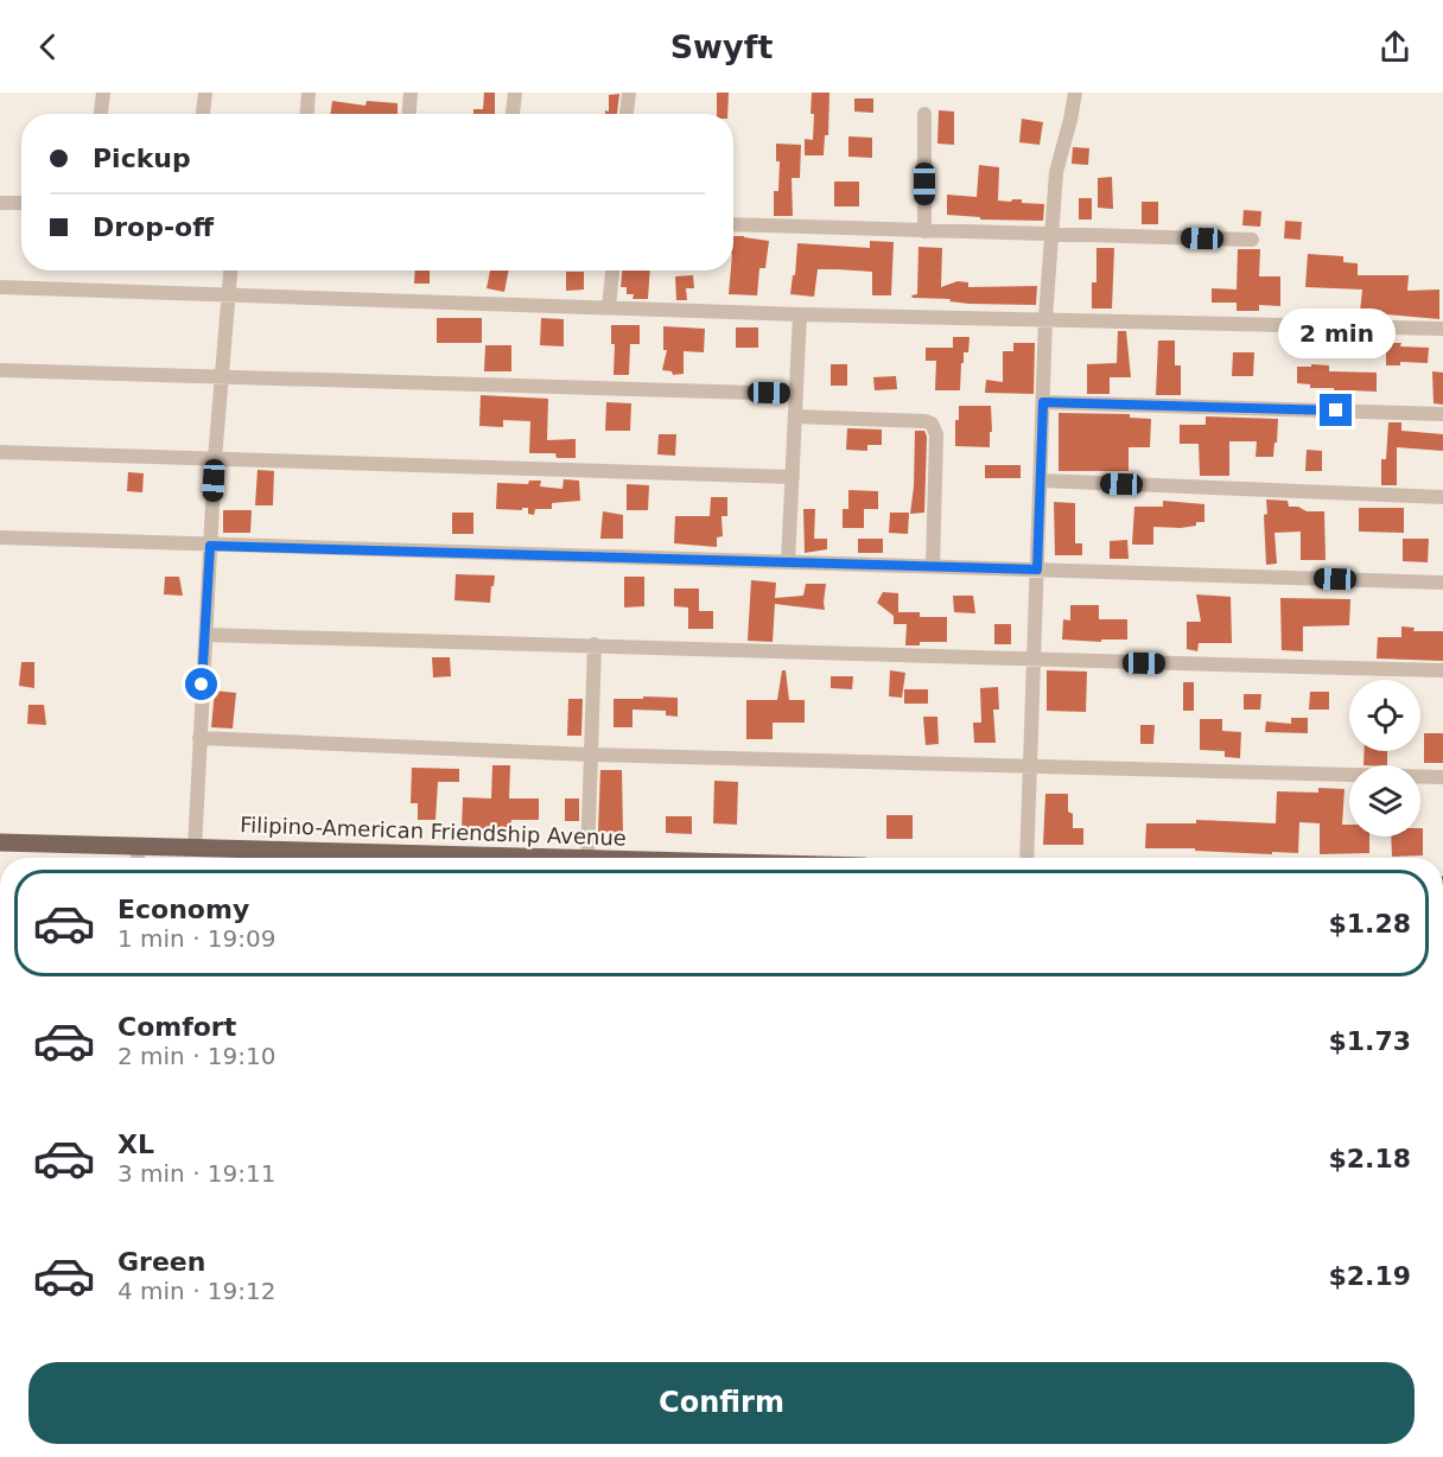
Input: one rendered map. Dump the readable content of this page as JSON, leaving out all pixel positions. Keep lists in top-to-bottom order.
{
  "streets": {
    "main road": ["Filipino-American Friendship Avenue"]
  },
  "page": {
    "header": "Swyft",
    "banner": ["Pickup", "Drop-off"],
    "bubble": "2 min",
    "list": [
      {
        "name": "Economy",
        "note": "1 min · 19:09",
        "value": "$1.28"
      },
      {
        "name": "Comfort",
        "note": "2 min · 19:10",
        "value": "$1.73"
      },
      {
        "name": "XL",
        "note": "3 min · 19:11",
        "value": "$2.18"
      },
      {
        "name": "Green",
        "note": "4 min · 19:12",
        "value": "$2.19"
      }
    ],
    "buttons": "Confirm"
  }
}
